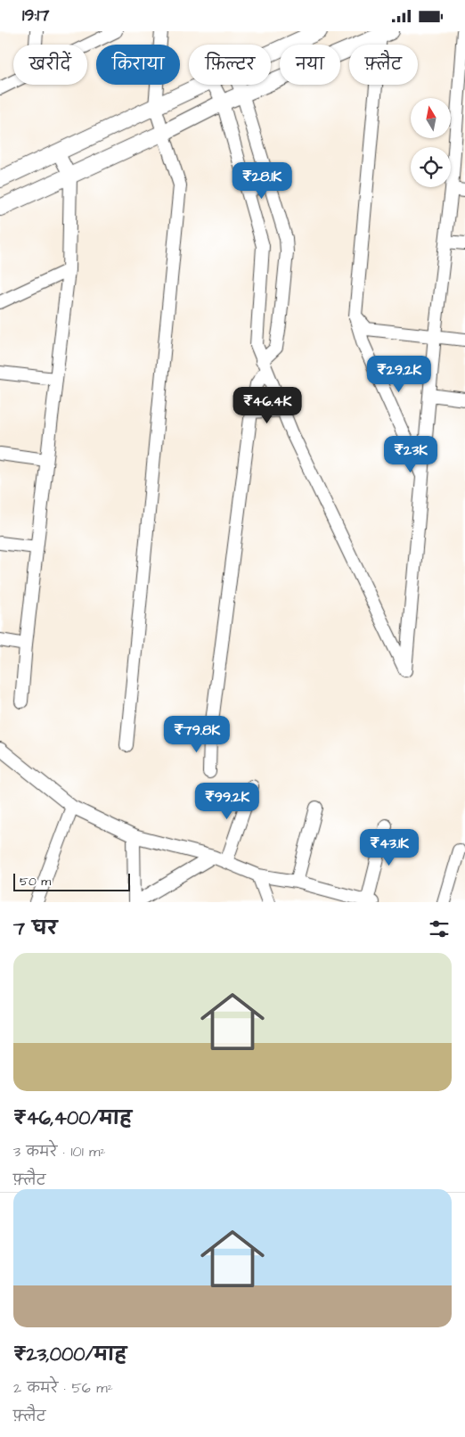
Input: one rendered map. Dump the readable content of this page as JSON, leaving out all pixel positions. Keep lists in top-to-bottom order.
{
  "scale_bar": "50 m",
  "north": "top",
  "page": {
    "status": "19:17",
    "chip": [
      "खरीदें",
      "किराया",
      "फ़िल्टर",
      "नया",
      "फ़्लैट"
    ],
    "price": [
      "₹28.1K",
      "₹29.2K",
      "₹46.4K",
      "₹23K",
      "₹79.8K",
      "₹99.2K",
      "₹43.1K"
    ],
    "scale": "50 m",
    "heading": "7 घर",
    "list": [
      {
        "name": "₹46,400/माह",
        "note": "3 कमरे · 101 m² · फ़्लैट"
      },
      {
        "name": "₹23,000/माह",
        "note": "2 कमरे · 56 m² · फ़्लैट"
      }
    ]
  }
}
